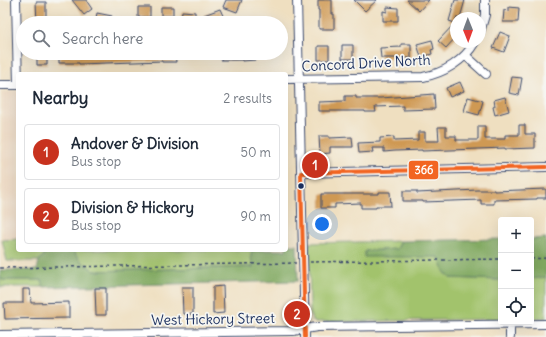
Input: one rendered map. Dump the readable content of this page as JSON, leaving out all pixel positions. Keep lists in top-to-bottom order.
{
  "streets": {
    "street": ["Concord Drive North", "West Hickory Street"]
  },
  "lines": ["transit line 366"],
  "north": "bottom",
  "page": {
    "search": "Search here",
    "heading": ["Nearby", "2 results"],
    "list": [
      {
        "mark": "1",
        "name": "Andover & Division",
        "note": "Bus stop",
        "value": "50 m"
      },
      {
        "mark": "2",
        "name": "Division & Hickory",
        "note": "Bus stop",
        "value": "90 m"
      }
    ],
    "pins": ["1", "2"],
    "map_buttons": ["+", "−"]
  }
}
